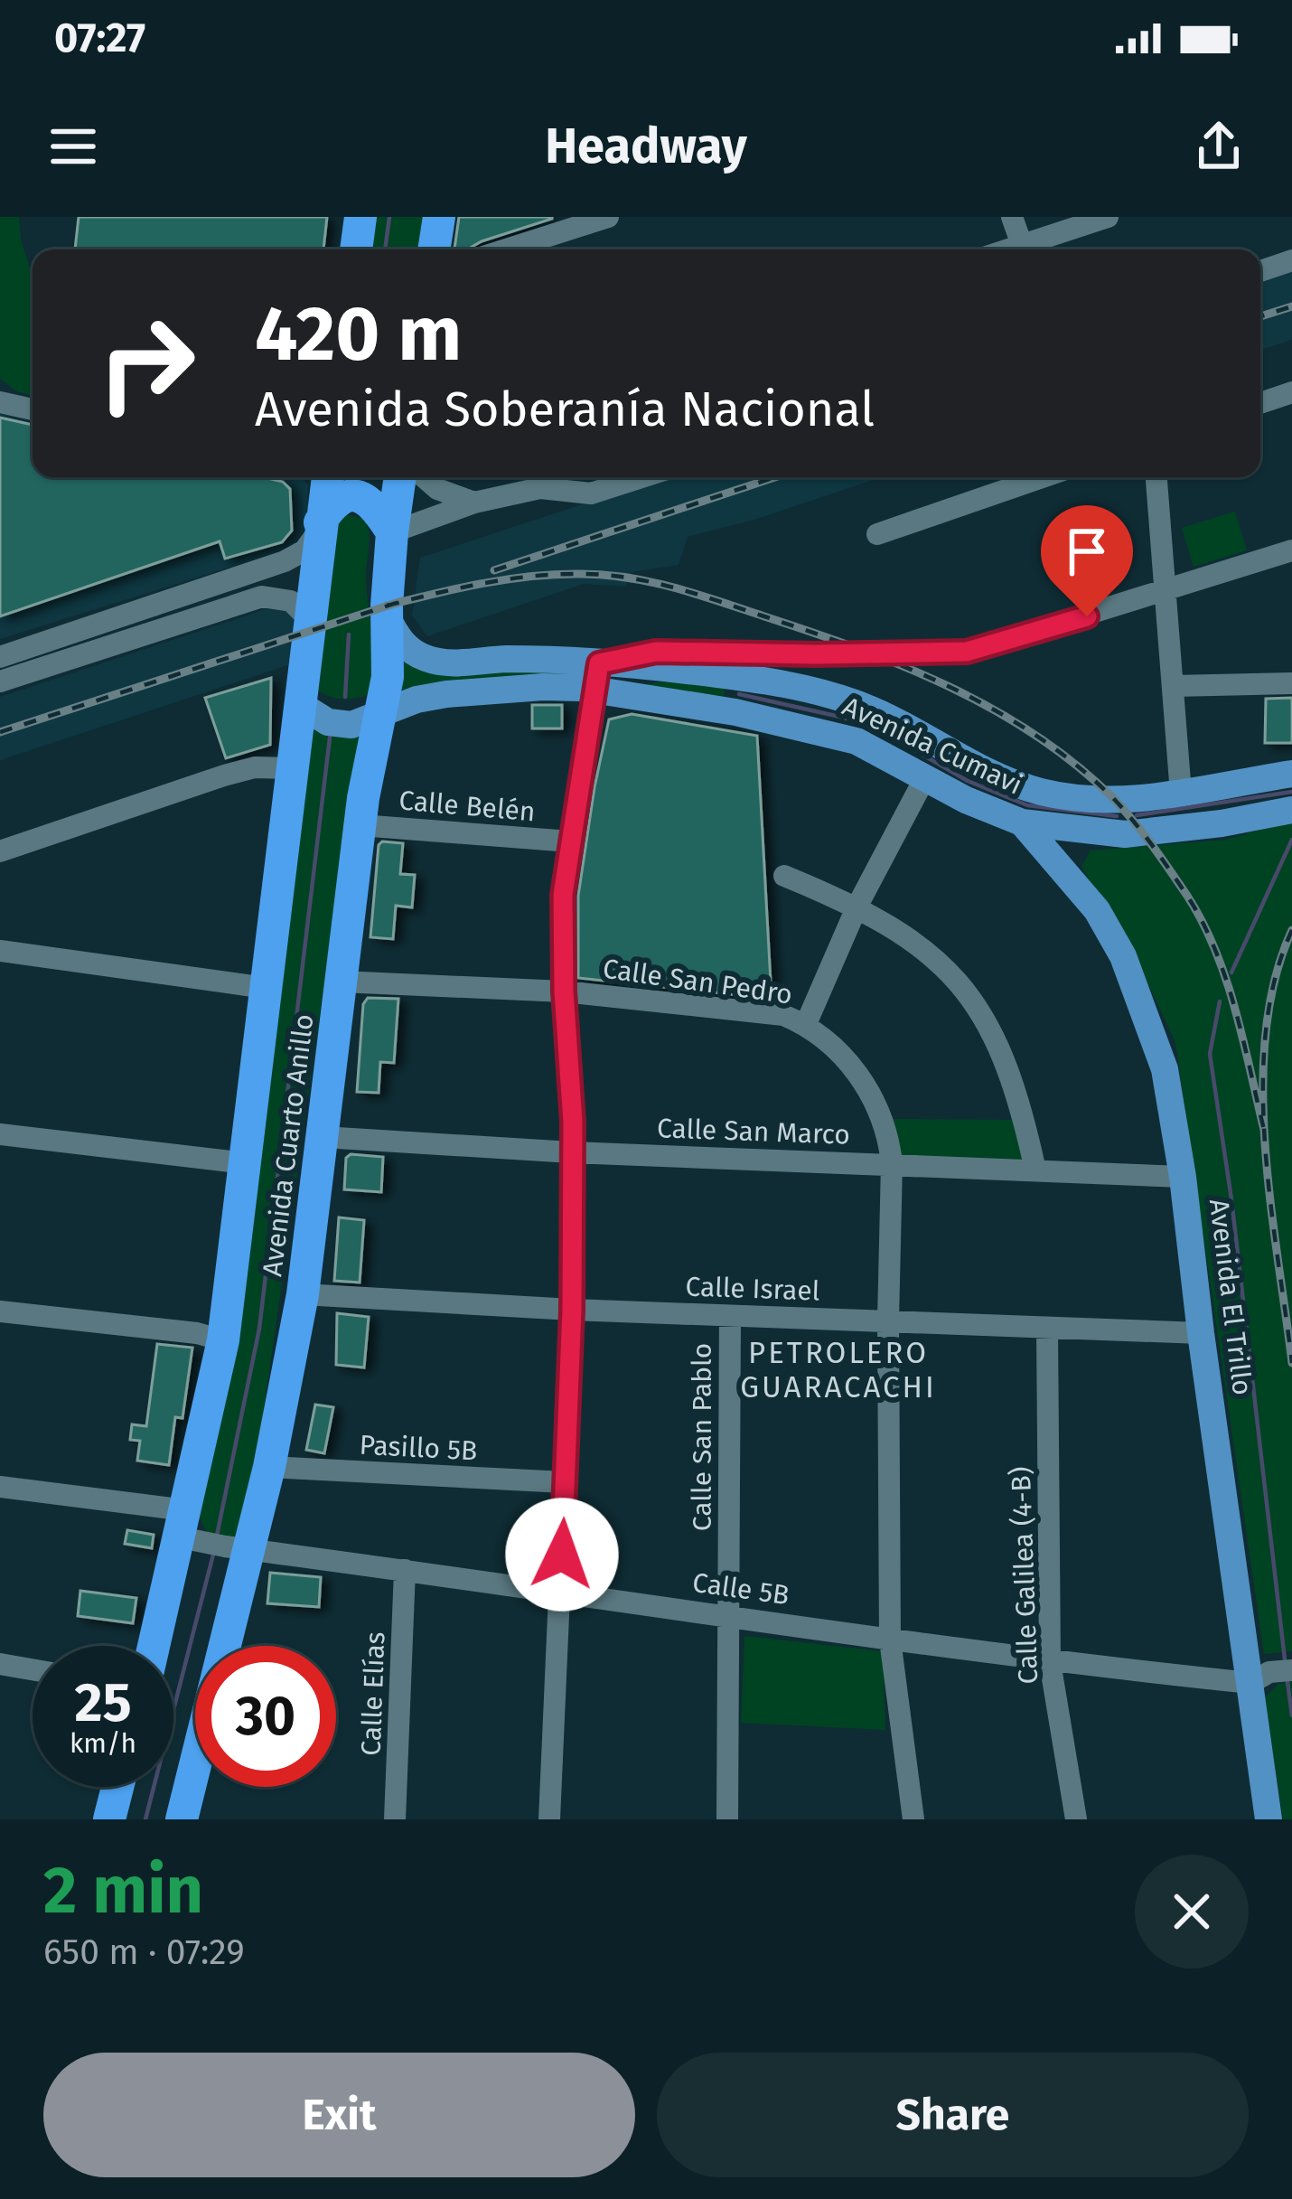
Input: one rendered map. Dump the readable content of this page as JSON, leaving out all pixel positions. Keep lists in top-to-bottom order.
{
  "streets": {
    "highway": ["Avenida Cuarto Anillo"],
    "main road": ["Avenida Cumavi", "Avenida El Trillo"],
    "street": [
      "Calle Belén",
      "Calle San Pedro",
      "Calle San Marco",
      "Calle Israel",
      "Calle San Pablo",
      "Pasillo 5B",
      "Calle Galilea (4-B)",
      "Calle 5B",
      "Calle Elías"
    ]
  },
  "crossings": [
    ["Avenida Cumavi", "Avenida Cuarto Anillo"],
    ["Avenida Cumavi", "Avenida El Trillo"],
    ["Calle Belén", "Avenida Cuarto Anillo"],
    ["Calle San Pedro", "Calle San Marco"],
    ["Calle San Pedro", "Avenida Cuarto Anillo"],
    ["Calle San Pedro", "Calle Israel"],
    ["Calle San Pedro", "Calle 5B"],
    ["Calle San Marco", "Avenida Cuarto Anillo"],
    ["Calle San Marco", "Avenida El Trillo"],
    ["Avenida Cuarto Anillo", "Calle Israel"],
    ["Avenida Cuarto Anillo", "Pasillo 5B"],
    ["Avenida Cuarto Anillo", "Calle 5B"],
    ["Calle Israel", "Avenida El Trillo"],
    ["Calle Israel", "Calle San Pablo"],
    ["Calle Israel", "Calle Galilea (4-B)"],
    ["Avenida El Trillo", "Calle 5B"],
    ["Calle San Pablo", "Calle 5B"],
    ["Calle Galilea (4-B)", "Calle 5B"],
    ["Calle 5B", "Calle Elías"]
  ],
  "districts": ["PETROLERO GUARACACHI"],
  "page": {
    "status": "07:27",
    "header": "Headway",
    "turn": ["420 m", "Avenida Soberanía Nacional"],
    "speed": "25 km/h",
    "limit": "30",
    "heading": ["2 min", "650 m · 07:29"],
    "buttons": ["Exit", "Share"]
  }
}
